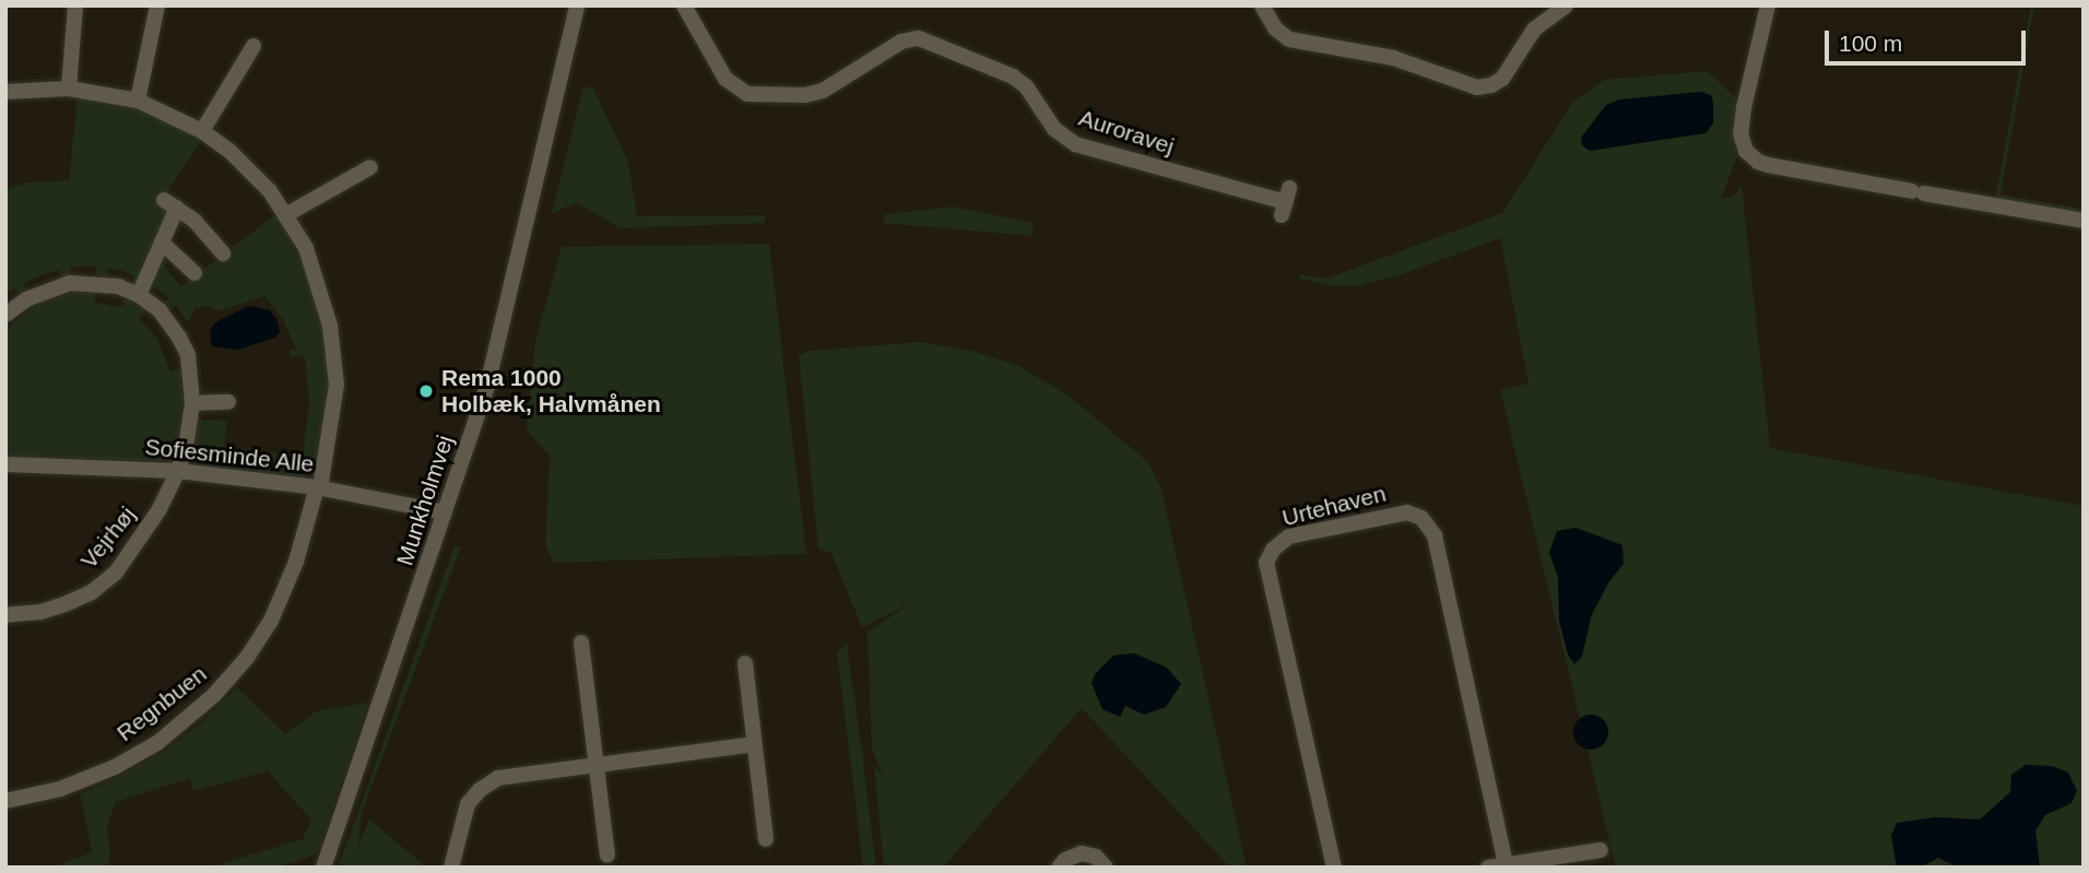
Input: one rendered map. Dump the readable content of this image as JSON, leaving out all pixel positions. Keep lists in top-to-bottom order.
{
  "streets": {
    "street": [
      "Auroravej",
      "Sofiesminde Alle",
      "Munkholmvej",
      "Urtehaven",
      "Vejrhøj",
      "Regnbuen"
    ]
  },
  "crossings": [
    ["Sofiesminde Alle", "Munkholmvej"],
    ["Sofiesminde Alle", "Vejrhøj"],
    ["Sofiesminde Alle", "Regnbuen"]
  ],
  "places": ["Rema 1000 Holbæk, Halvmånen"],
  "scale_bar": "100 m"
}
